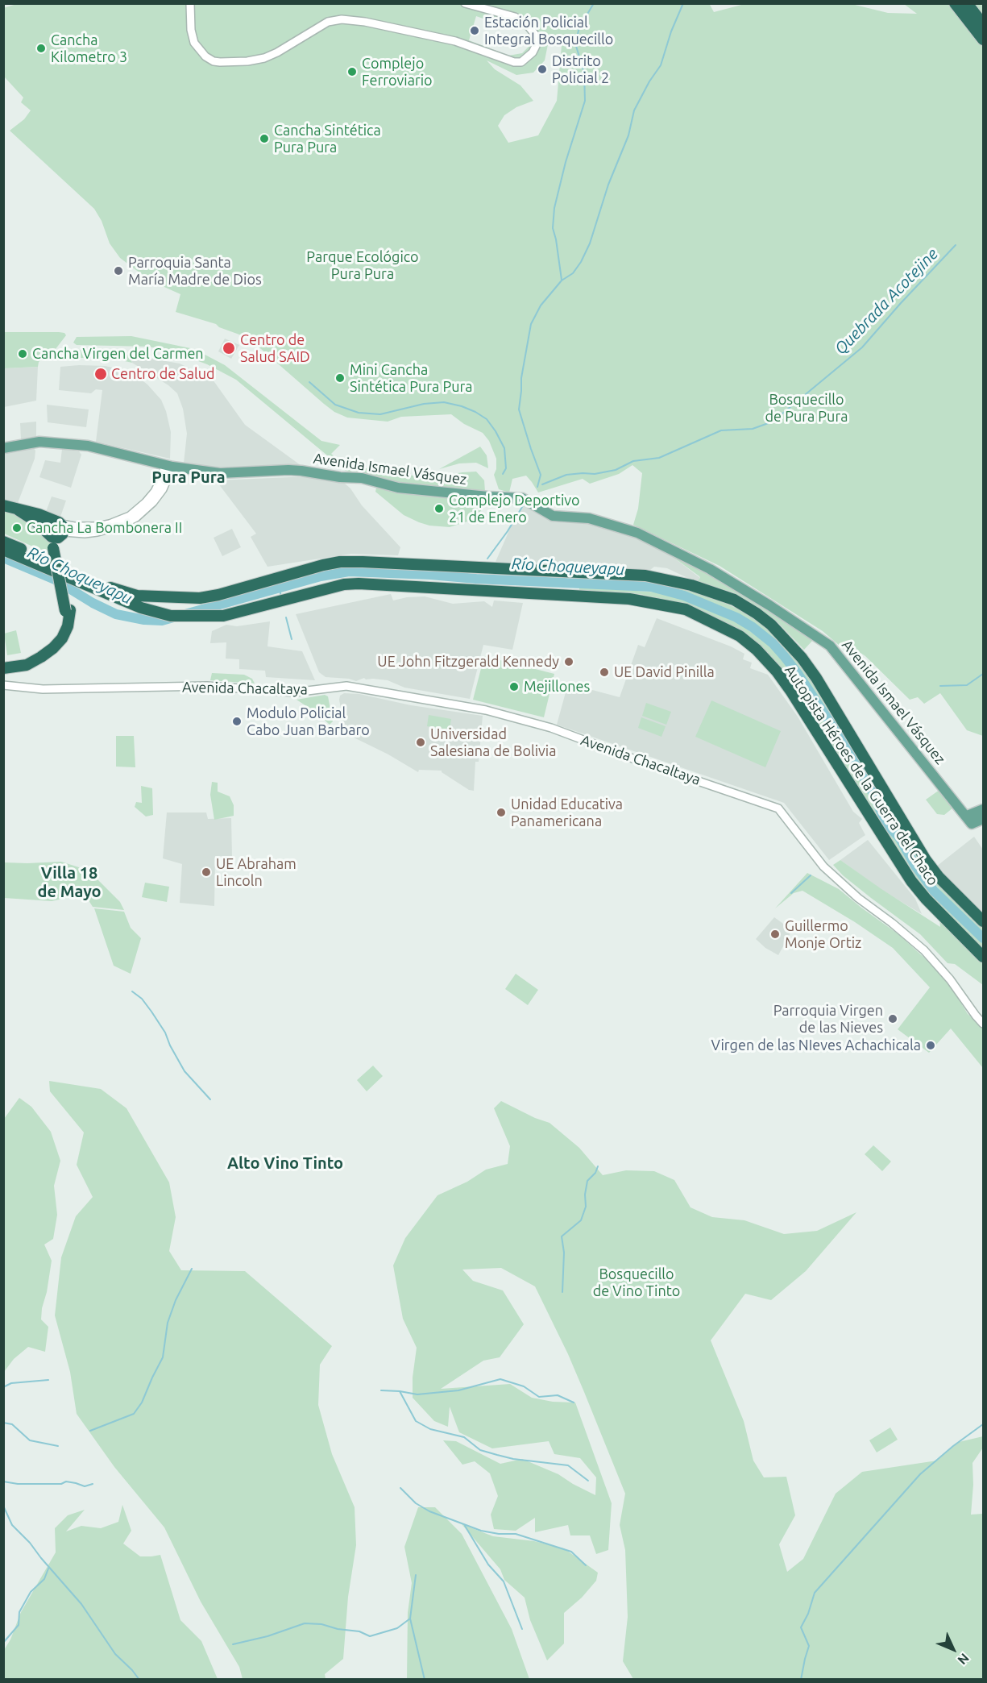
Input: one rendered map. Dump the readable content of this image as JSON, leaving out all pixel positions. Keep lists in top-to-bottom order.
{
  "streets": {
    "highway": ["Autopista Héroes de la Guerra del Chaco"],
    "main road": ["Avenida Ismael Vásquez"],
    "street": ["Avenida Chacaltaya"]
  },
  "districts": ["Pura Pura", "Villa 18 de Mayo", "Alto Vino Tinto"],
  "water": ["Quebrada Acotejine", "Río Choqueyapu"],
  "parks": ["Parque Ecológico Pura Pura", "Bosquecillo de Pura Pura", "Bosquecillo de Vino Tinto"],
  "places": [
    "Estación Policial Integral Bosquecillo",
    "Cancha Kilometro 3",
    "Distrito Policial 2",
    "Complejo Ferroviario",
    "Cancha Sintética Pura Pura",
    "Parroquia Santa María Madre de Dios",
    "Centro de Salud SAID",
    "Cancha Virgen del Carmen",
    "Centro de Salud",
    "Mini Cancha Sintética Pura Pura",
    "Complejo Deportivo 21 de Enero",
    "Cancha La Bombonera II",
    "UE John Fitzgerald Kennedy",
    "UE David Pinilla",
    "Mejillones",
    "Modulo Policial Cabo Juan Barbaro",
    "Universidad Salesiana de Bolivia",
    "Unidad Educativa Panamericana",
    "UE Abraham Lincoln",
    "Guillermo Monje Ortiz",
    "Parroquia Virgen de las Nieves",
    "Virgen de las NIeves Achachicala"
  ],
  "north": "bottom right"
}
